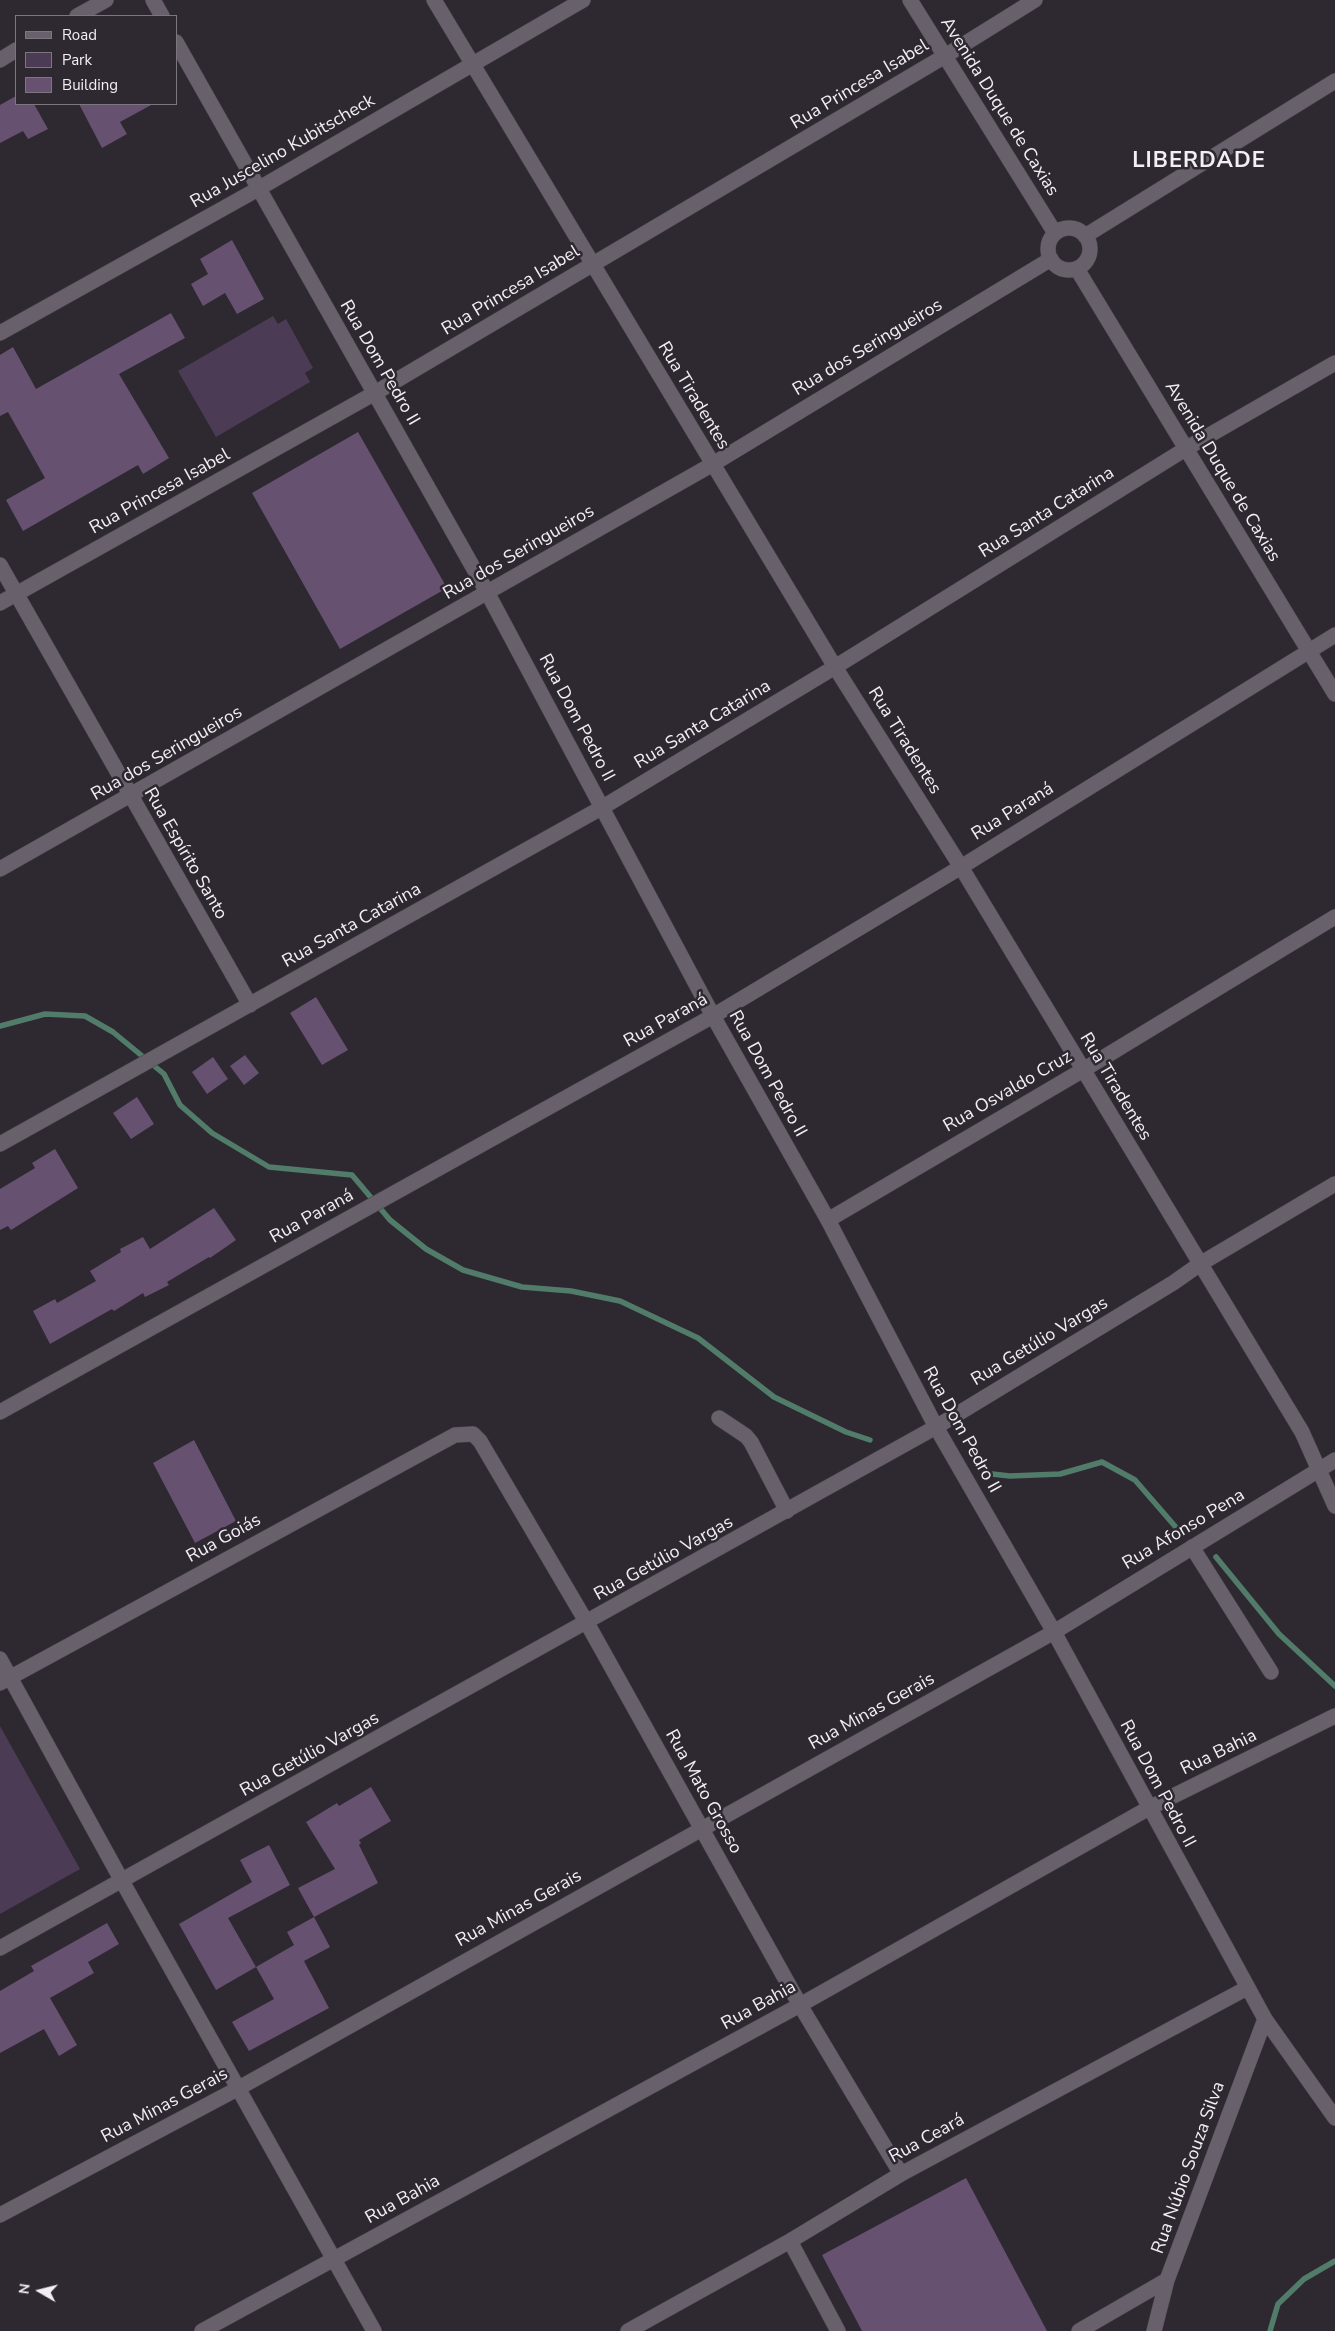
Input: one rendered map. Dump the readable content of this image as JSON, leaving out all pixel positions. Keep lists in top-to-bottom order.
{
  "streets": {
    "street": [
      "Rua Princesa Isabel",
      "Avenida Duque de Caxias",
      "Rua Juscelino Kubitscheck",
      "Rua dos Seringueiros",
      "Rua Dom Pedro II",
      "Rua Tiradentes",
      "Rua Santa Catarina",
      "Rua Paraná",
      "Rua Espírito Santo",
      "Rua Osvaldo Cruz",
      "Rua Getúlio Vargas",
      "Rua Afonso Pena",
      "Rua Goiás",
      "Rua Minas Gerais",
      "Rua Bahia",
      "Rua Mato Grosso",
      "Rua Ceará",
      "Rua Núbio Souza Silva"
    ]
  },
  "crossings": [
    ["Rua Princesa Isabel", "Avenida Duque de Caxias"],
    ["Rua Princesa Isabel", "Rua Dom Pedro II"],
    ["Rua Princesa Isabel", "Rua Tiradentes"],
    ["Rua Princesa Isabel", "Rua Espírito Santo"],
    ["Avenida Duque de Caxias", "Rua dos Seringueiros"],
    ["Avenida Duque de Caxias", "Rua Santa Catarina"],
    ["Avenida Duque de Caxias", "Rua Paraná"],
    ["Rua Juscelino Kubitscheck", "Rua Dom Pedro II"],
    ["Rua Juscelino Kubitscheck", "Rua Tiradentes"],
    ["Rua dos Seringueiros", "Rua Dom Pedro II"],
    ["Rua dos Seringueiros", "Rua Tiradentes"],
    ["Rua dos Seringueiros", "Rua Espírito Santo"],
    ["Rua Dom Pedro II", "Rua Santa Catarina"],
    ["Rua Dom Pedro II", "Rua Paraná"],
    ["Rua Dom Pedro II", "Rua Osvaldo Cruz"],
    ["Rua Dom Pedro II", "Rua Getúlio Vargas"],
    ["Rua Dom Pedro II", "Rua Afonso Pena"],
    ["Rua Dom Pedro II", "Rua Minas Gerais"],
    ["Rua Dom Pedro II", "Rua Bahia"],
    ["Rua Dom Pedro II", "Rua Ceará"],
    ["Rua Dom Pedro II", "Rua Núbio Souza Silva"],
    ["Rua Tiradentes", "Rua Santa Catarina"],
    ["Rua Tiradentes", "Rua Paraná"],
    ["Rua Tiradentes", "Rua Osvaldo Cruz"],
    ["Rua Tiradentes", "Rua Getúlio Vargas"],
    ["Rua Tiradentes", "Rua Afonso Pena"],
    ["Rua Santa Catarina", "Rua Espírito Santo"],
    ["Rua Getúlio Vargas", "Rua Mato Grosso"],
    ["Rua Afonso Pena", "Rua Minas Gerais"],
    ["Rua Goiás", "Rua Mato Grosso"],
    ["Rua Minas Gerais", "Rua Mato Grosso"],
    ["Rua Bahia", "Rua Mato Grosso"],
    ["Rua Mato Grosso", "Rua Ceará"]
  ],
  "districts": ["LIBERDADE"],
  "legend": ["Road", "Park", "Building"],
  "north": "left"
}
